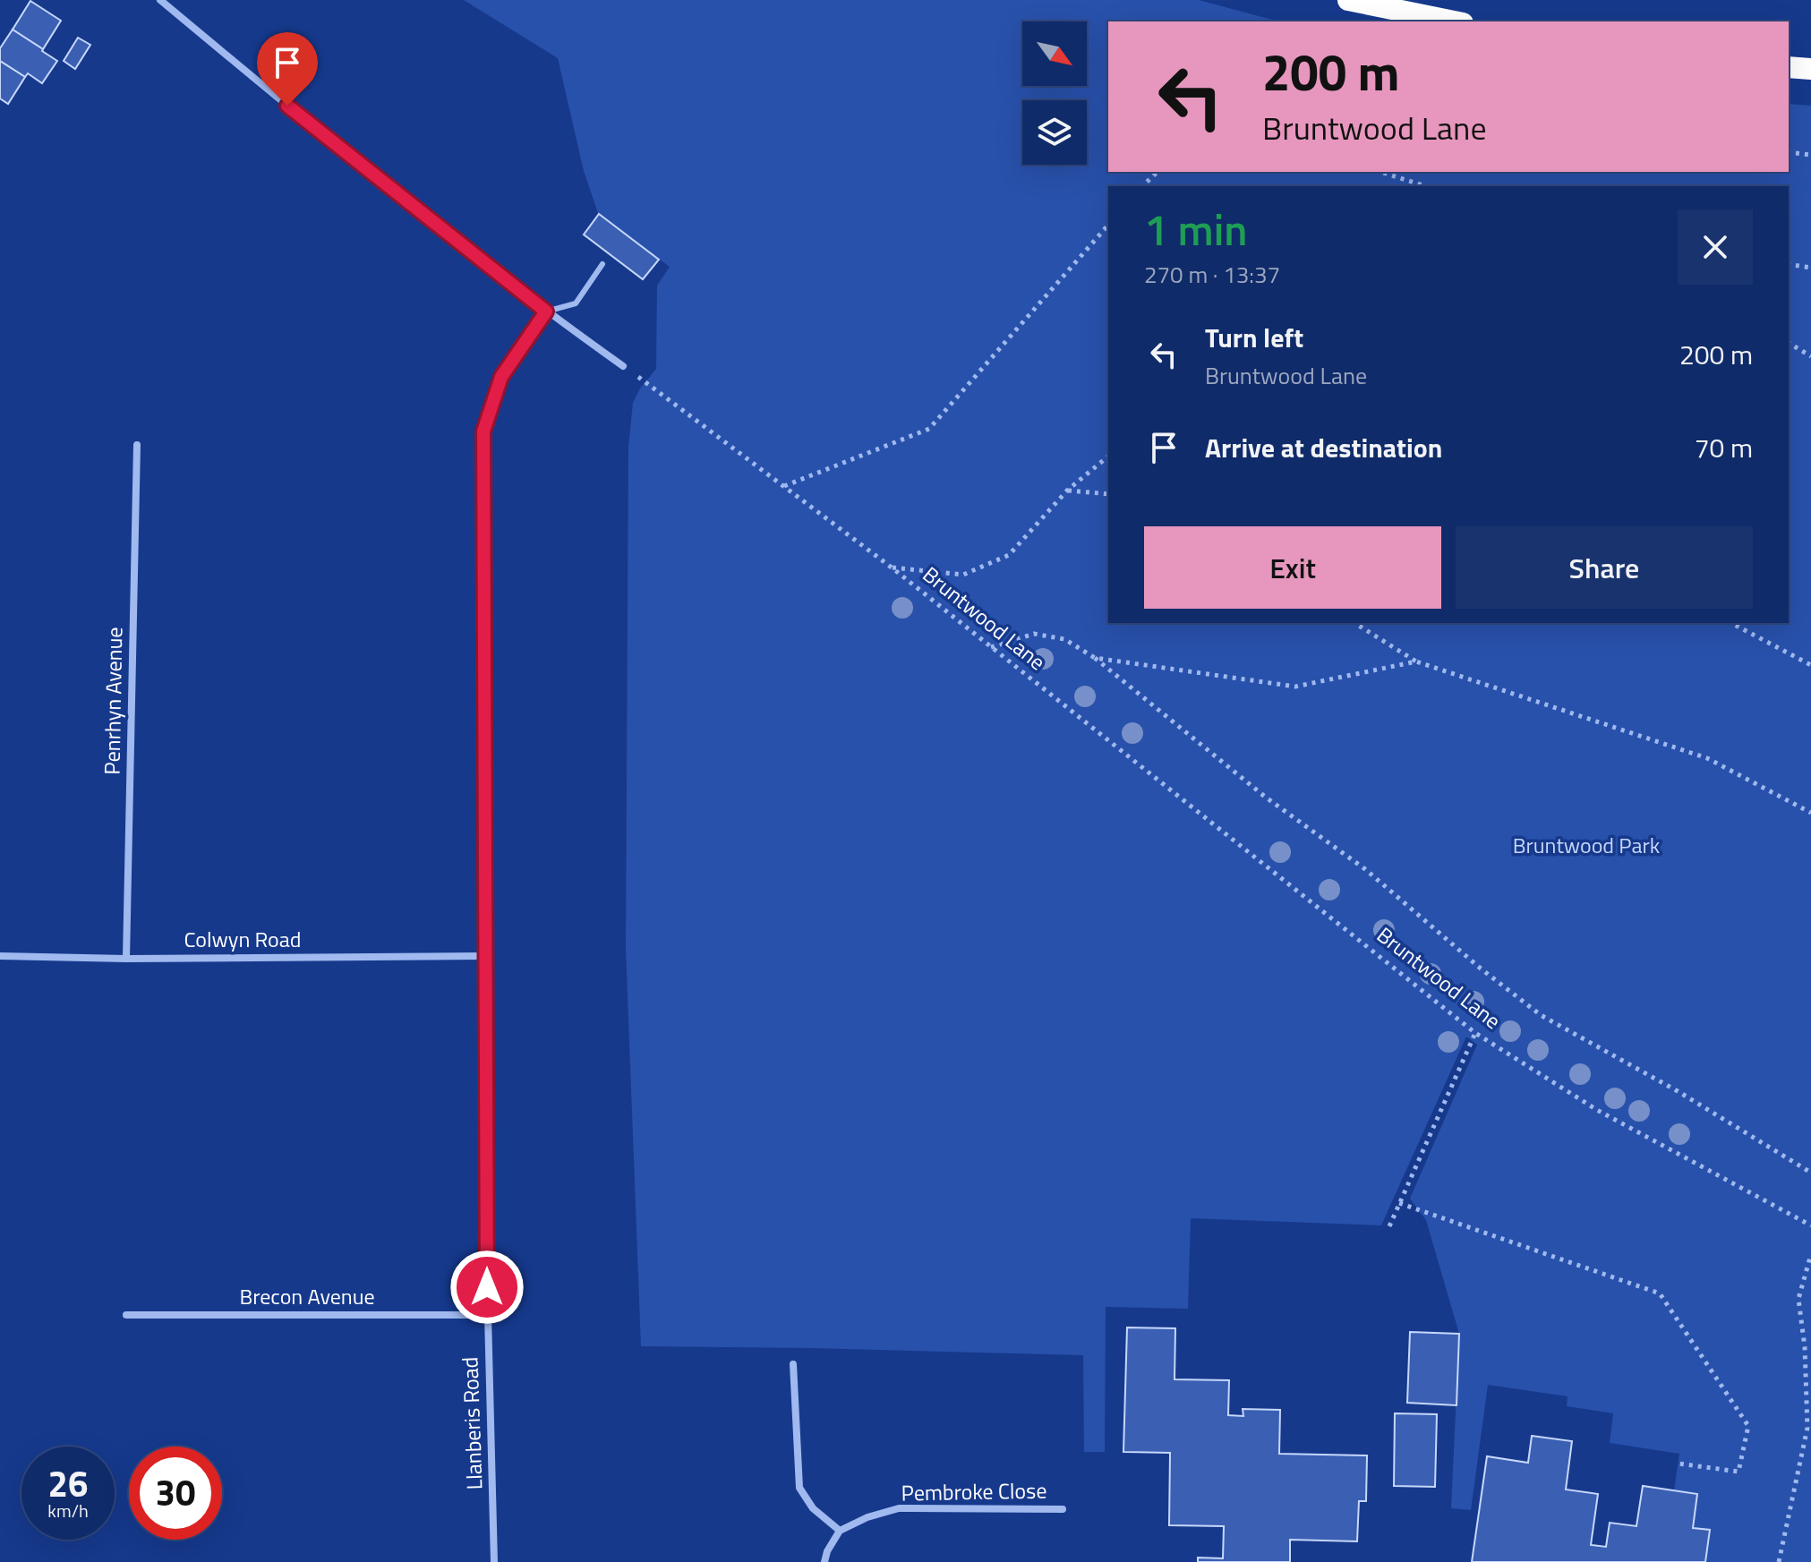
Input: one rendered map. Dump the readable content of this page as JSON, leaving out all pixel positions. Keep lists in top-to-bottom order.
{
  "streets": {
    "street": [
      "Penrhyn Avenue",
      "Colwyn Road",
      "Brecon Avenue",
      "Llanberis Road",
      "Pembroke Close"
    ],
    "path": ["Bruntwood Lane"]
  },
  "crossings": [
    ["Penrhyn Avenue", "Colwyn Road"],
    ["Colwyn Road", "Llanberis Road"],
    ["Brecon Avenue", "Llanberis Road"]
  ],
  "parks": ["Bruntwood Park"],
  "north": "bottom right",
  "page": {
    "turn": ["200 m", "Bruntwood Lane"],
    "heading": ["1 min", "270 m · 13:37"],
    "list": [
      {
        "name": "Turn left",
        "note": "Bruntwood Lane",
        "value": "200 m"
      },
      {
        "name": "Arrive at destination",
        "value": "70 m"
      }
    ],
    "buttons": ["Exit", "Share"],
    "speed": "26 km/h",
    "limit": "30"
  }
}
